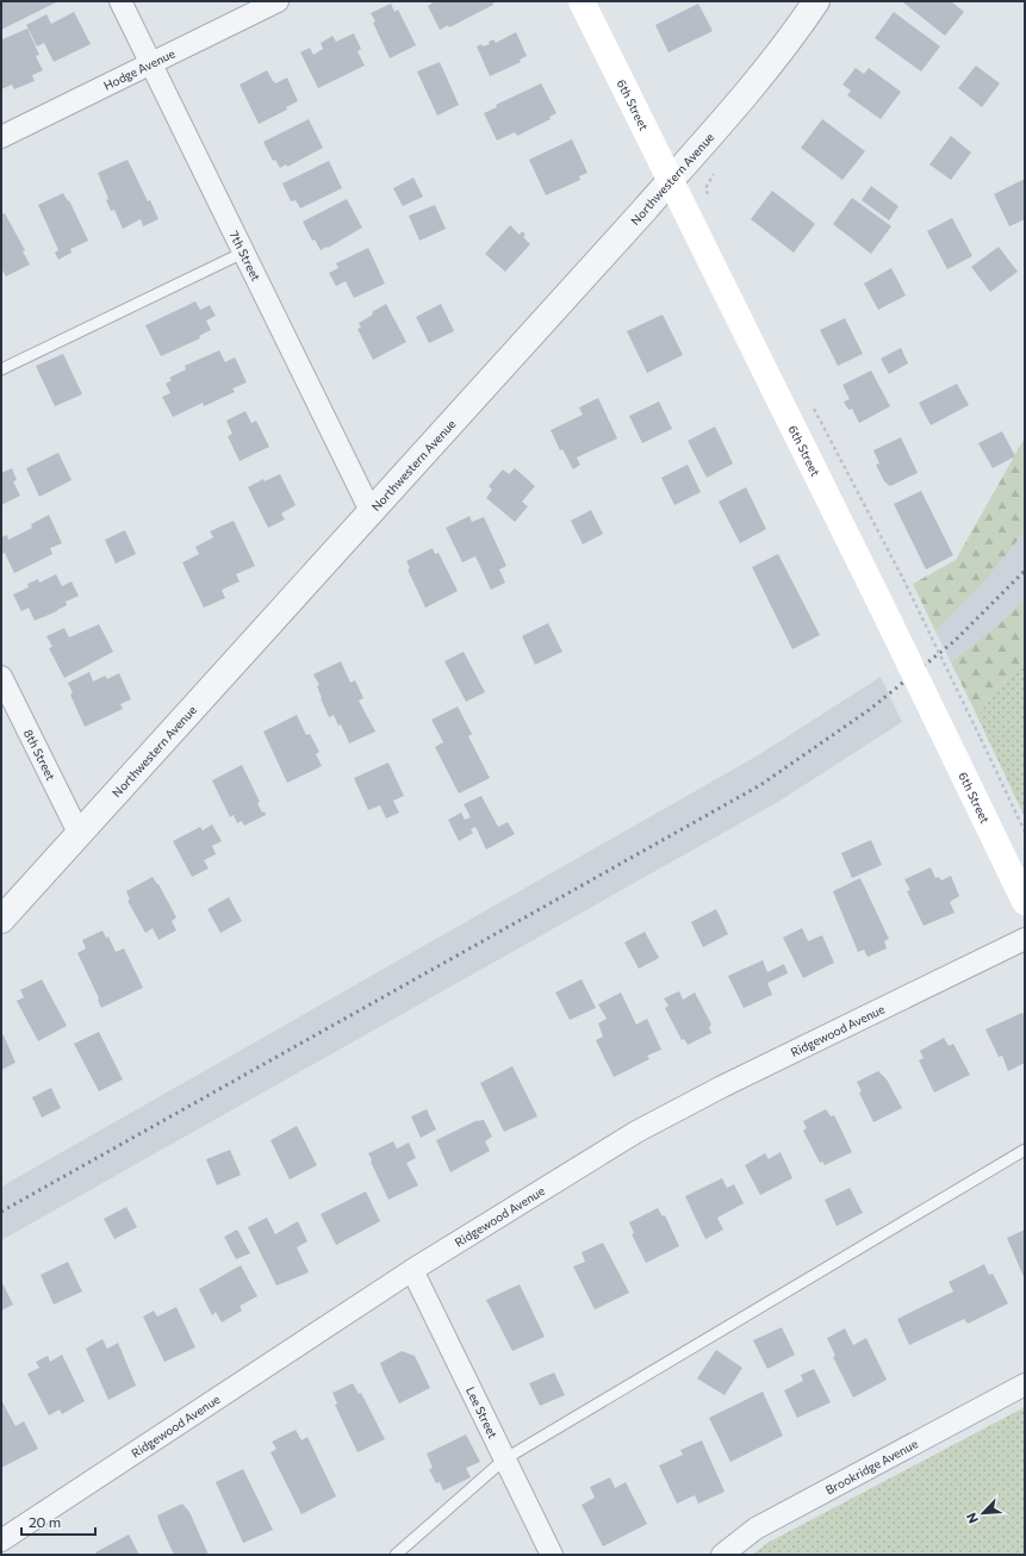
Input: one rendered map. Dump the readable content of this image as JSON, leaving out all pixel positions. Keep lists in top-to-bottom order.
{
  "streets": {
    "main road": ["6th Street"],
    "street": [
      "Hodge Avenue",
      "Northwestern Avenue",
      "7th Street",
      "8th Street",
      "Ridgewood Avenue",
      "Lee Street",
      "Brookridge Avenue"
    ]
  },
  "crossings": [
    ["Hodge Avenue", "7th Street"],
    ["6th Street", "Northwestern Avenue"],
    ["Northwestern Avenue", "7th Street"],
    ["Northwestern Avenue", "8th Street"],
    ["Ridgewood Avenue", "Lee Street"]
  ],
  "scale_bar": "20 m",
  "north": "bottom left"
}
